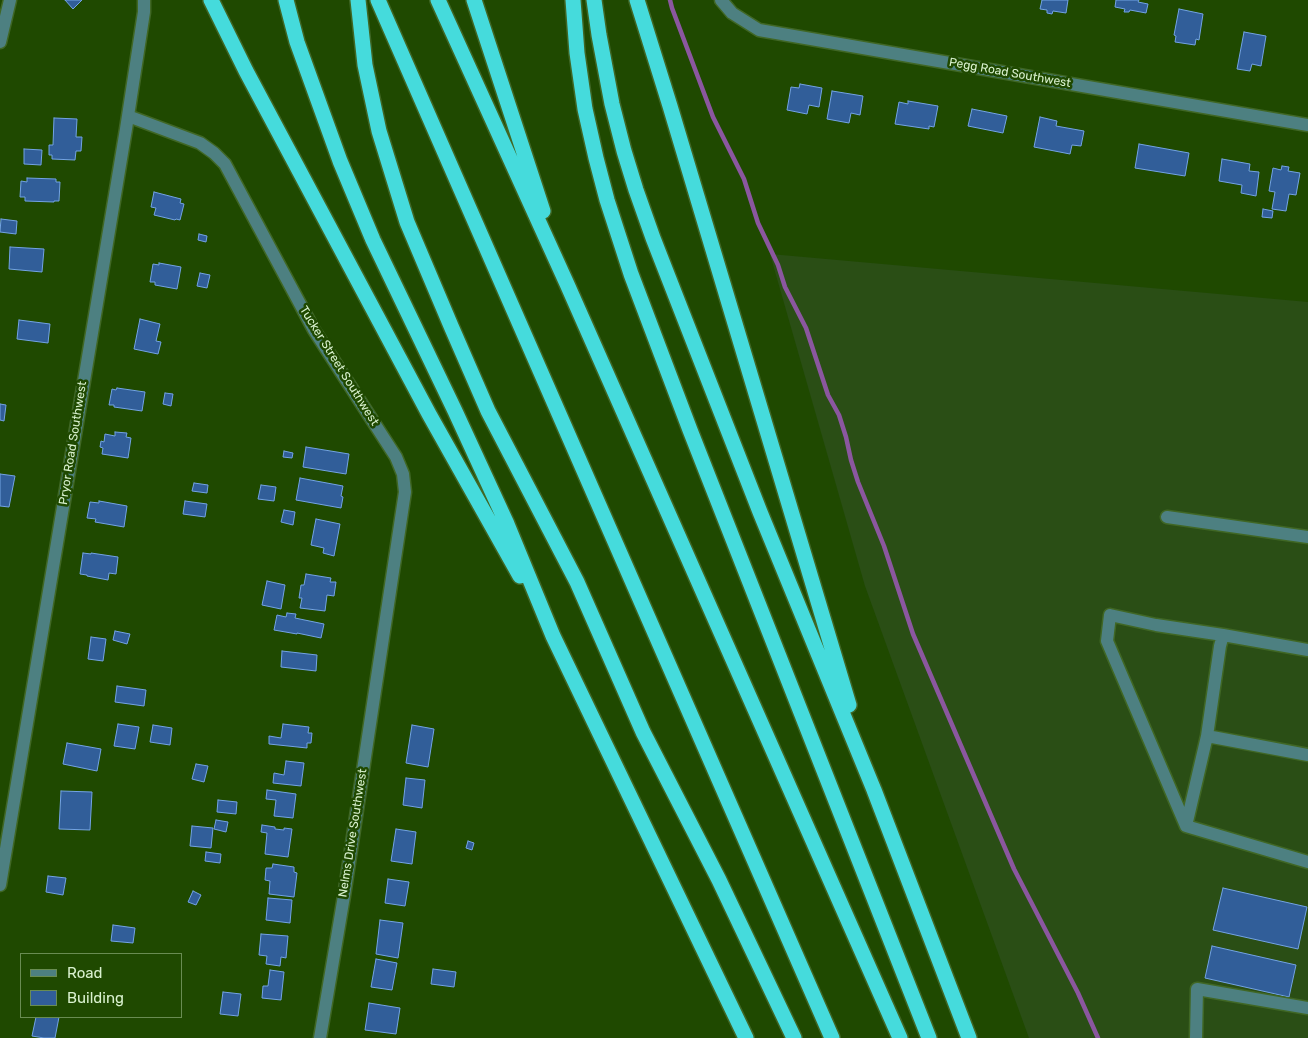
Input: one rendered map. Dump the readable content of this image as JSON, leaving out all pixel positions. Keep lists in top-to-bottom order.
{
  "streets": {
    "street": [
      "Pegg Road Southwest",
      "Tucker Street Southwest",
      "Pryor Road Southwest",
      "Nelms Drive Southwest"
    ]
  },
  "crossings": [
    ["Tucker Street Southwest", "Pryor Road Southwest"],
    ["Tucker Street Southwest", "Nelms Drive Southwest"]
  ],
  "legend": ["Road", "Building"]
}
